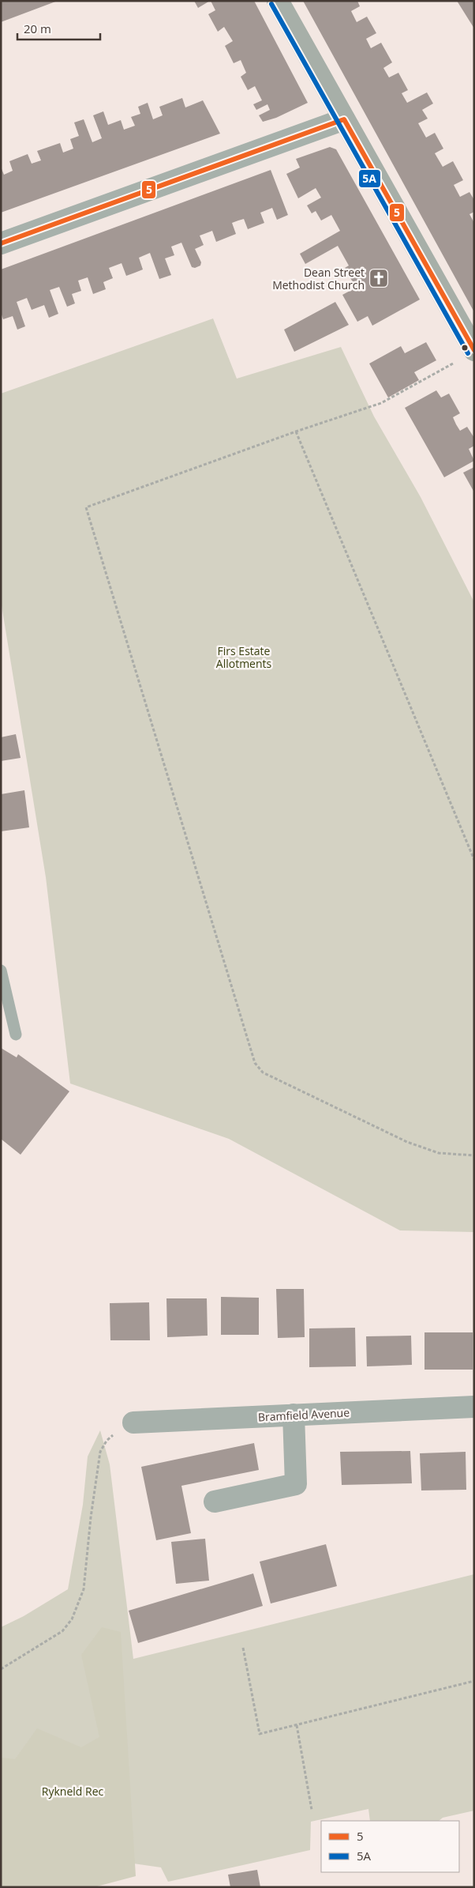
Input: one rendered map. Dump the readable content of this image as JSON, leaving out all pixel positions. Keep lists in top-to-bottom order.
{
  "streets": {
    "street": ["Bramfield Avenue"]
  },
  "parks": ["Firs Estate Allotments", "Rykneld Rec"],
  "places": {
    "church": ["Dean Street Methodist Church"]
  },
  "lines": ["transit line 5A", "transit line 5"],
  "legend": ["5", "5A"],
  "scale_bar": "20 m"
}
